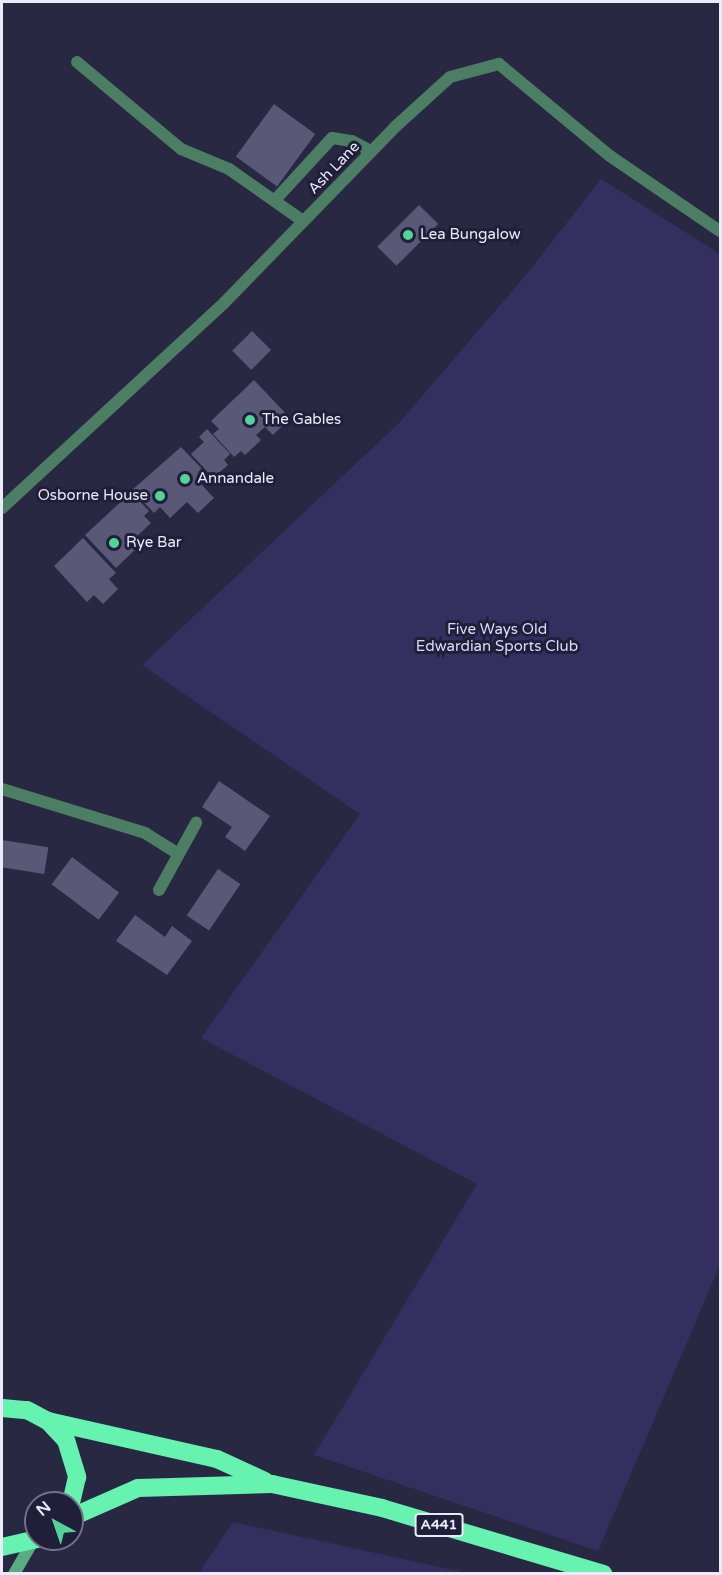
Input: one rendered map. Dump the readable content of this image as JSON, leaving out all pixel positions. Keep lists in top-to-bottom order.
{
  "streets": {
    "highway": ["A441"],
    "street": ["Ash Lane"]
  },
  "parks": ["Five Ways Old Edwardian Sports Club"],
  "places": [
    "Lea Bungalow",
    "The Gables",
    "Annandale",
    "Osborne House",
    "Rye Bar"
  ],
  "north": "top left"
}
